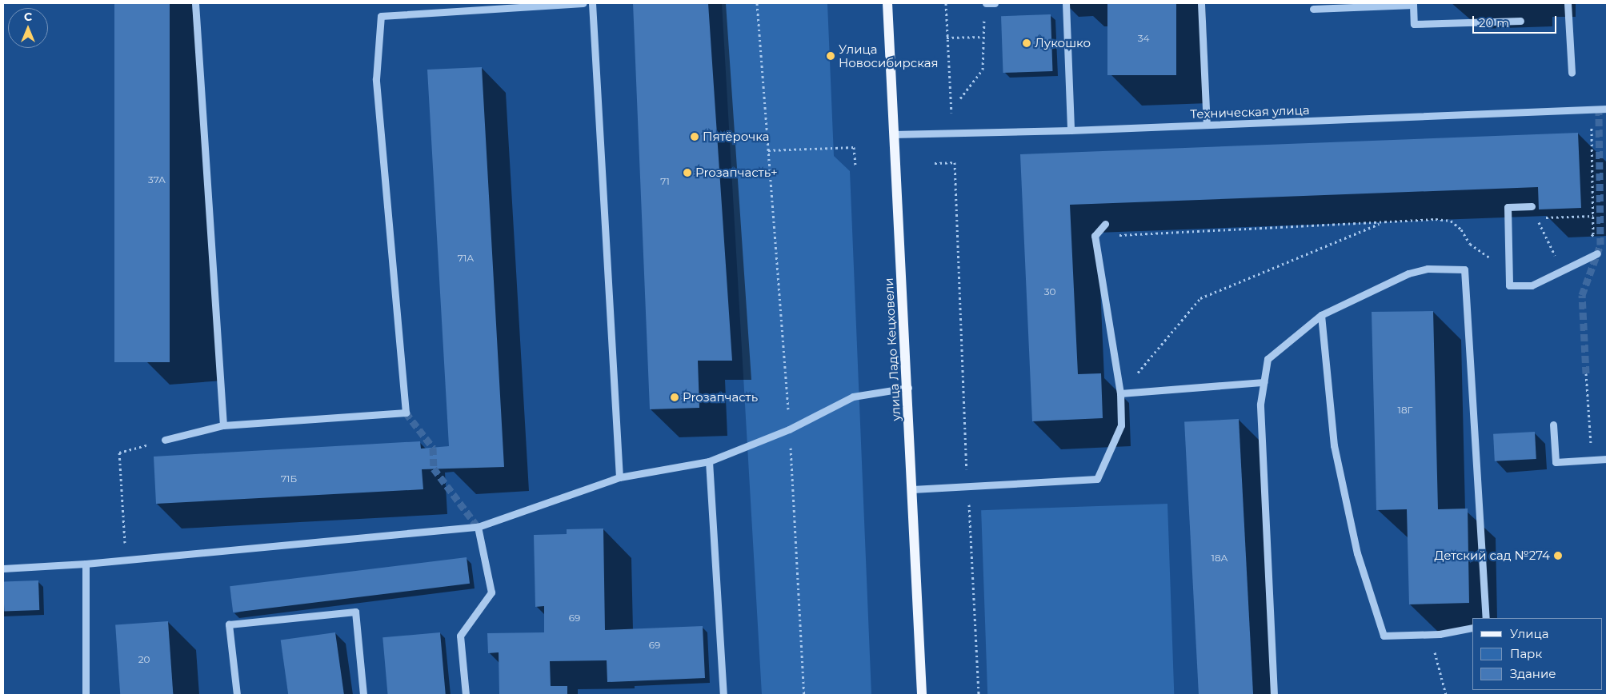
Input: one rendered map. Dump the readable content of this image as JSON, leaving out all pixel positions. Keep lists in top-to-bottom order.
{
  "streets": {
    "main road": ["улица Ладо Кецховели"],
    "street": ["Техническая улица"]
  },
  "crossings": [
    ["Техническая улица", "улица Ладо Кецховели"]
  ],
  "places": [
    "Лукошко",
    "Улица Новосибирская",
    "Пятёрочка",
    "Proзапчасть+",
    "Proзапчасть",
    "Детский сад №274"
  ],
  "house_numbers": [
    "34",
    "37А",
    "71",
    "71А",
    "30",
    "18Г",
    "71Б",
    "18А",
    "69",
    "69",
    "20"
  ],
  "legend": ["Улица", "Парк", "Здание"],
  "scale_bar": "20 m",
  "north": "top"
}
